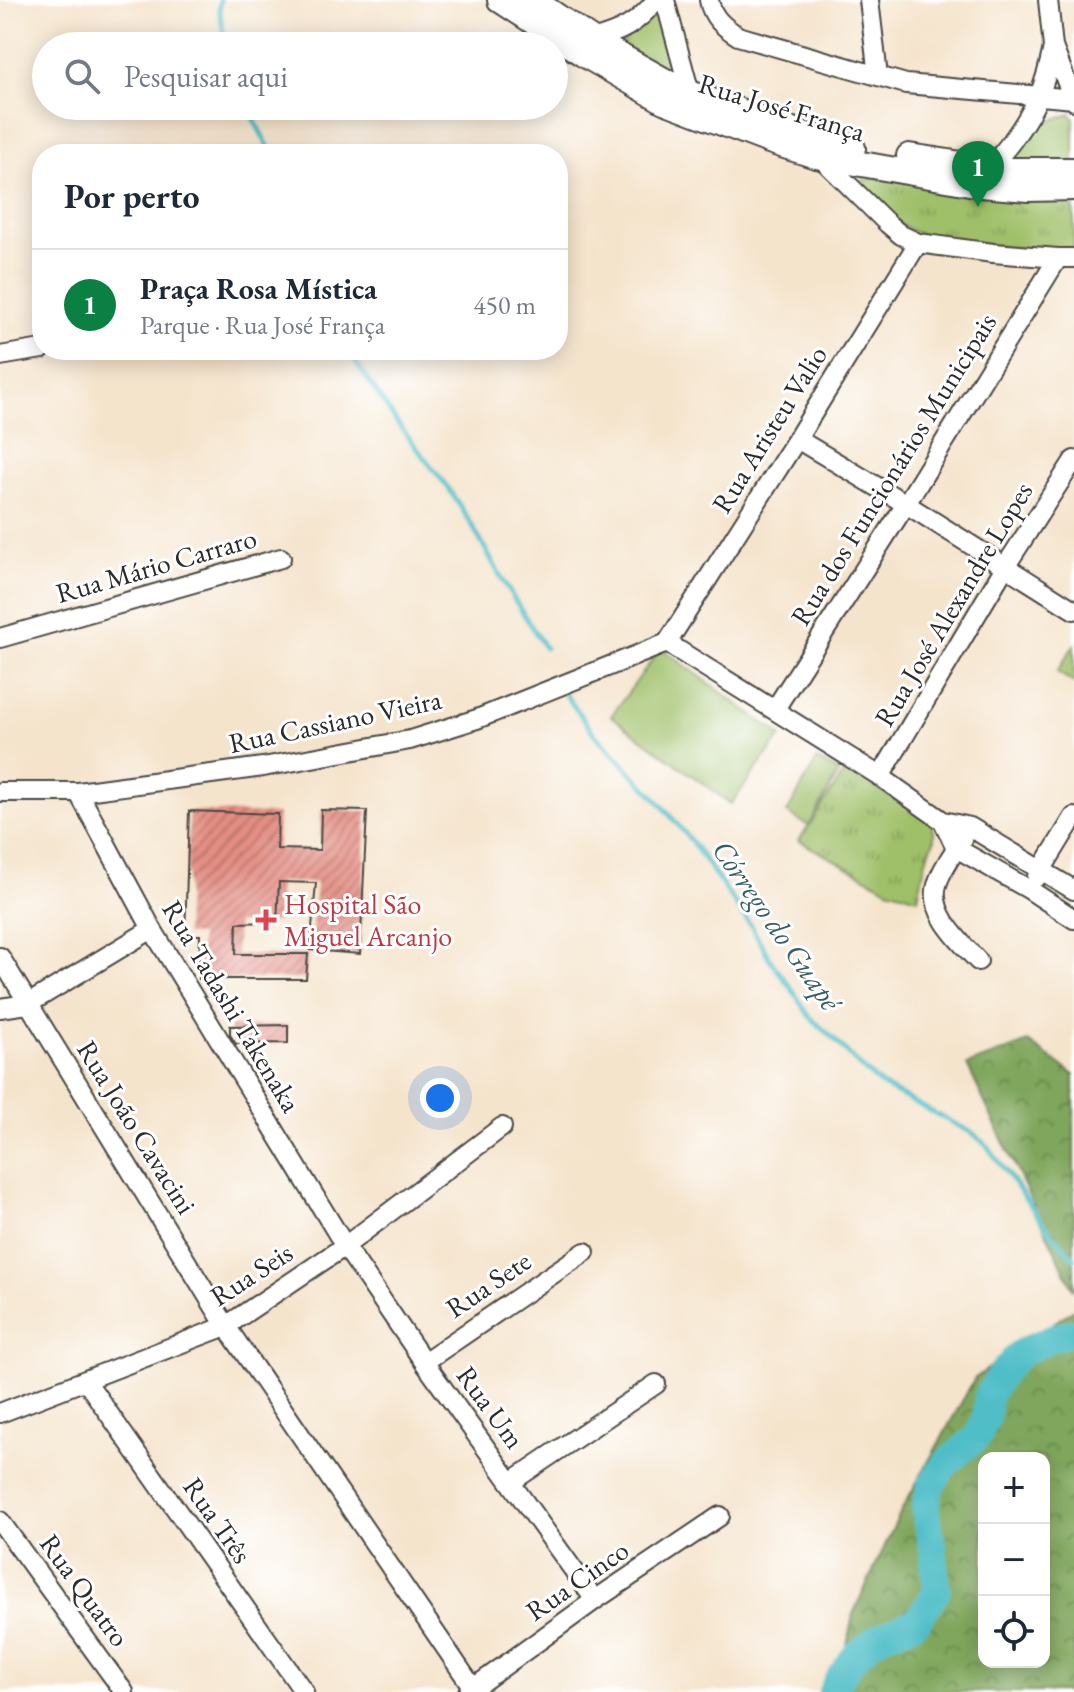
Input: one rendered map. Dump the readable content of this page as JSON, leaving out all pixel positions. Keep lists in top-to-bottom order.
{
  "streets": {
    "main road": ["Rua José França"],
    "street": [
      "Rua Aristeu Valio",
      "Rua dos Funcionários Municipais",
      "Rua Mário Carraro",
      "Rua José Alexandre Lopes",
      "Rua Cassiano Vieira",
      "Rua Tadashi Takenaka",
      "Rua João Cavacini",
      "Rua Seis",
      "Rua Sete",
      "Rua Um",
      "Rua Três",
      "Rua Cinco",
      "Rua Quatro"
    ]
  },
  "crossings": [
    ["Rua Aristeu Valio", "Rua Cassiano Vieira"],
    ["Rua Cassiano Vieira", "Rua Tadashi Takenaka"],
    ["Rua Tadashi Takenaka", "Rua Seis"],
    ["Rua Tadashi Takenaka", "Rua Um"],
    ["Rua João Cavacini", "Rua Seis"],
    ["Rua João Cavacini", "Rua Cinco"],
    ["Rua Seis", "Rua Um"],
    ["Rua Seis", "Rua Três"],
    ["Rua Sete", "Rua Um"],
    ["Rua Um", "Rua Cinco"]
  ],
  "water": ["Córrego do Guapé"],
  "places": {
    "health": ["Hospital São Miguel Arcanjo"]
  },
  "page": {
    "search": "Pesquisar aqui",
    "pins": "1",
    "heading": "Por perto",
    "list": [
      {
        "mark": "1",
        "name": "Praça Rosa Mística",
        "note": "Parque · Rua José França",
        "value": "450 m"
      }
    ],
    "map_buttons": ["+", "−"]
  }
}
